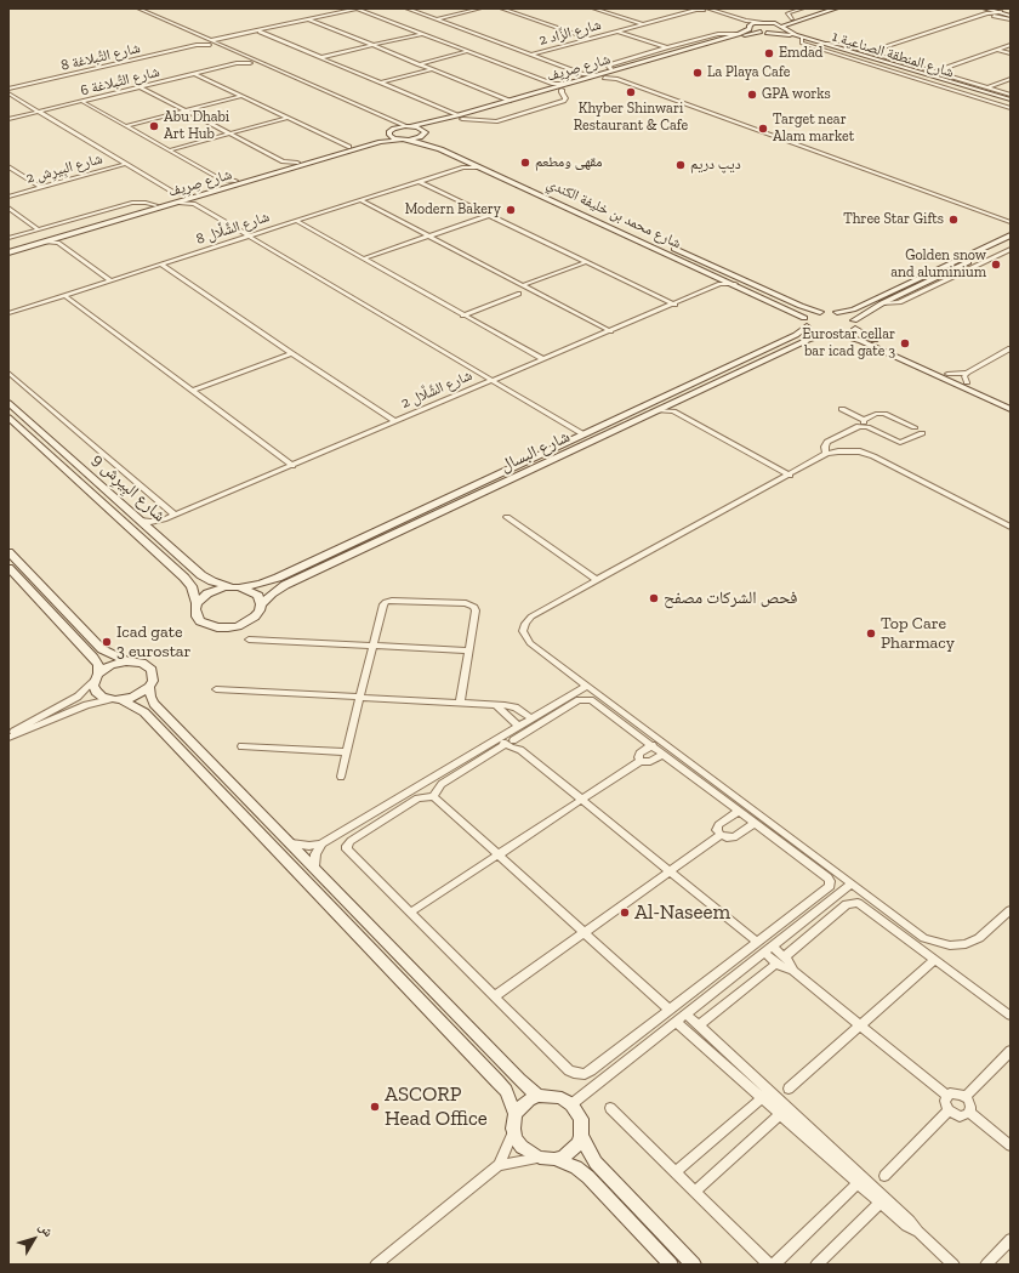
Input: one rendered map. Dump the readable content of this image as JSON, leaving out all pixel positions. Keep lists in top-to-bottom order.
{
  "streets": {
    "street": [
      "شارع الزَّاد 2",
      "شارع المنطقة الصناعية 1",
      "شارع التِّبلاغة 8",
      "شارع صِرِيف",
      "شارع التِّبلاغة 6",
      "شارع البِيرِش 2",
      "شارع محمد بن خليفة الكندي",
      "شارع الشَّلَّال 8",
      "شارع الشَّلَّال 2",
      "شارع البسال",
      "شارع البِيرِش 9"
    ]
  },
  "crossings": [
    ["شارع المنطقة الصناعية 1", "شارع صِرِيف"],
    ["شارع صِرِيف", "شارع محمد بن خليفة الكندي"],
    ["شارع محمد بن خليفة الكندي", "شارع الشَّلَّال 8"],
    ["شارع محمد بن خليفة الكندي", "شارع الشَّلَّال 2"],
    ["شارع الشَّلَّال 2", "شارع البِيرِش 9"],
    ["شارع البسال", "شارع البِيرِش 9"]
  ],
  "places": [
    "Emdad",
    "La Playa Cafe",
    "Khyber Shinwari Restaurant & Cafe",
    "GPA works",
    "Abu Dhabi Art Hub",
    "Target near Alam market",
    "مقهى ومطعم",
    "دیپ دریم",
    "Modern Bakery",
    "Three Star Gifts",
    "Golden snow and aluminium",
    "Eurostar cellar bar icad gate 3",
    "فحص الشركات مصفح",
    "Top Care Pharmacy",
    "Icad gate 3 eurostar",
    "Al-Naseem",
    "ASCORP Head Office"
  ],
  "north": "top right"
}
